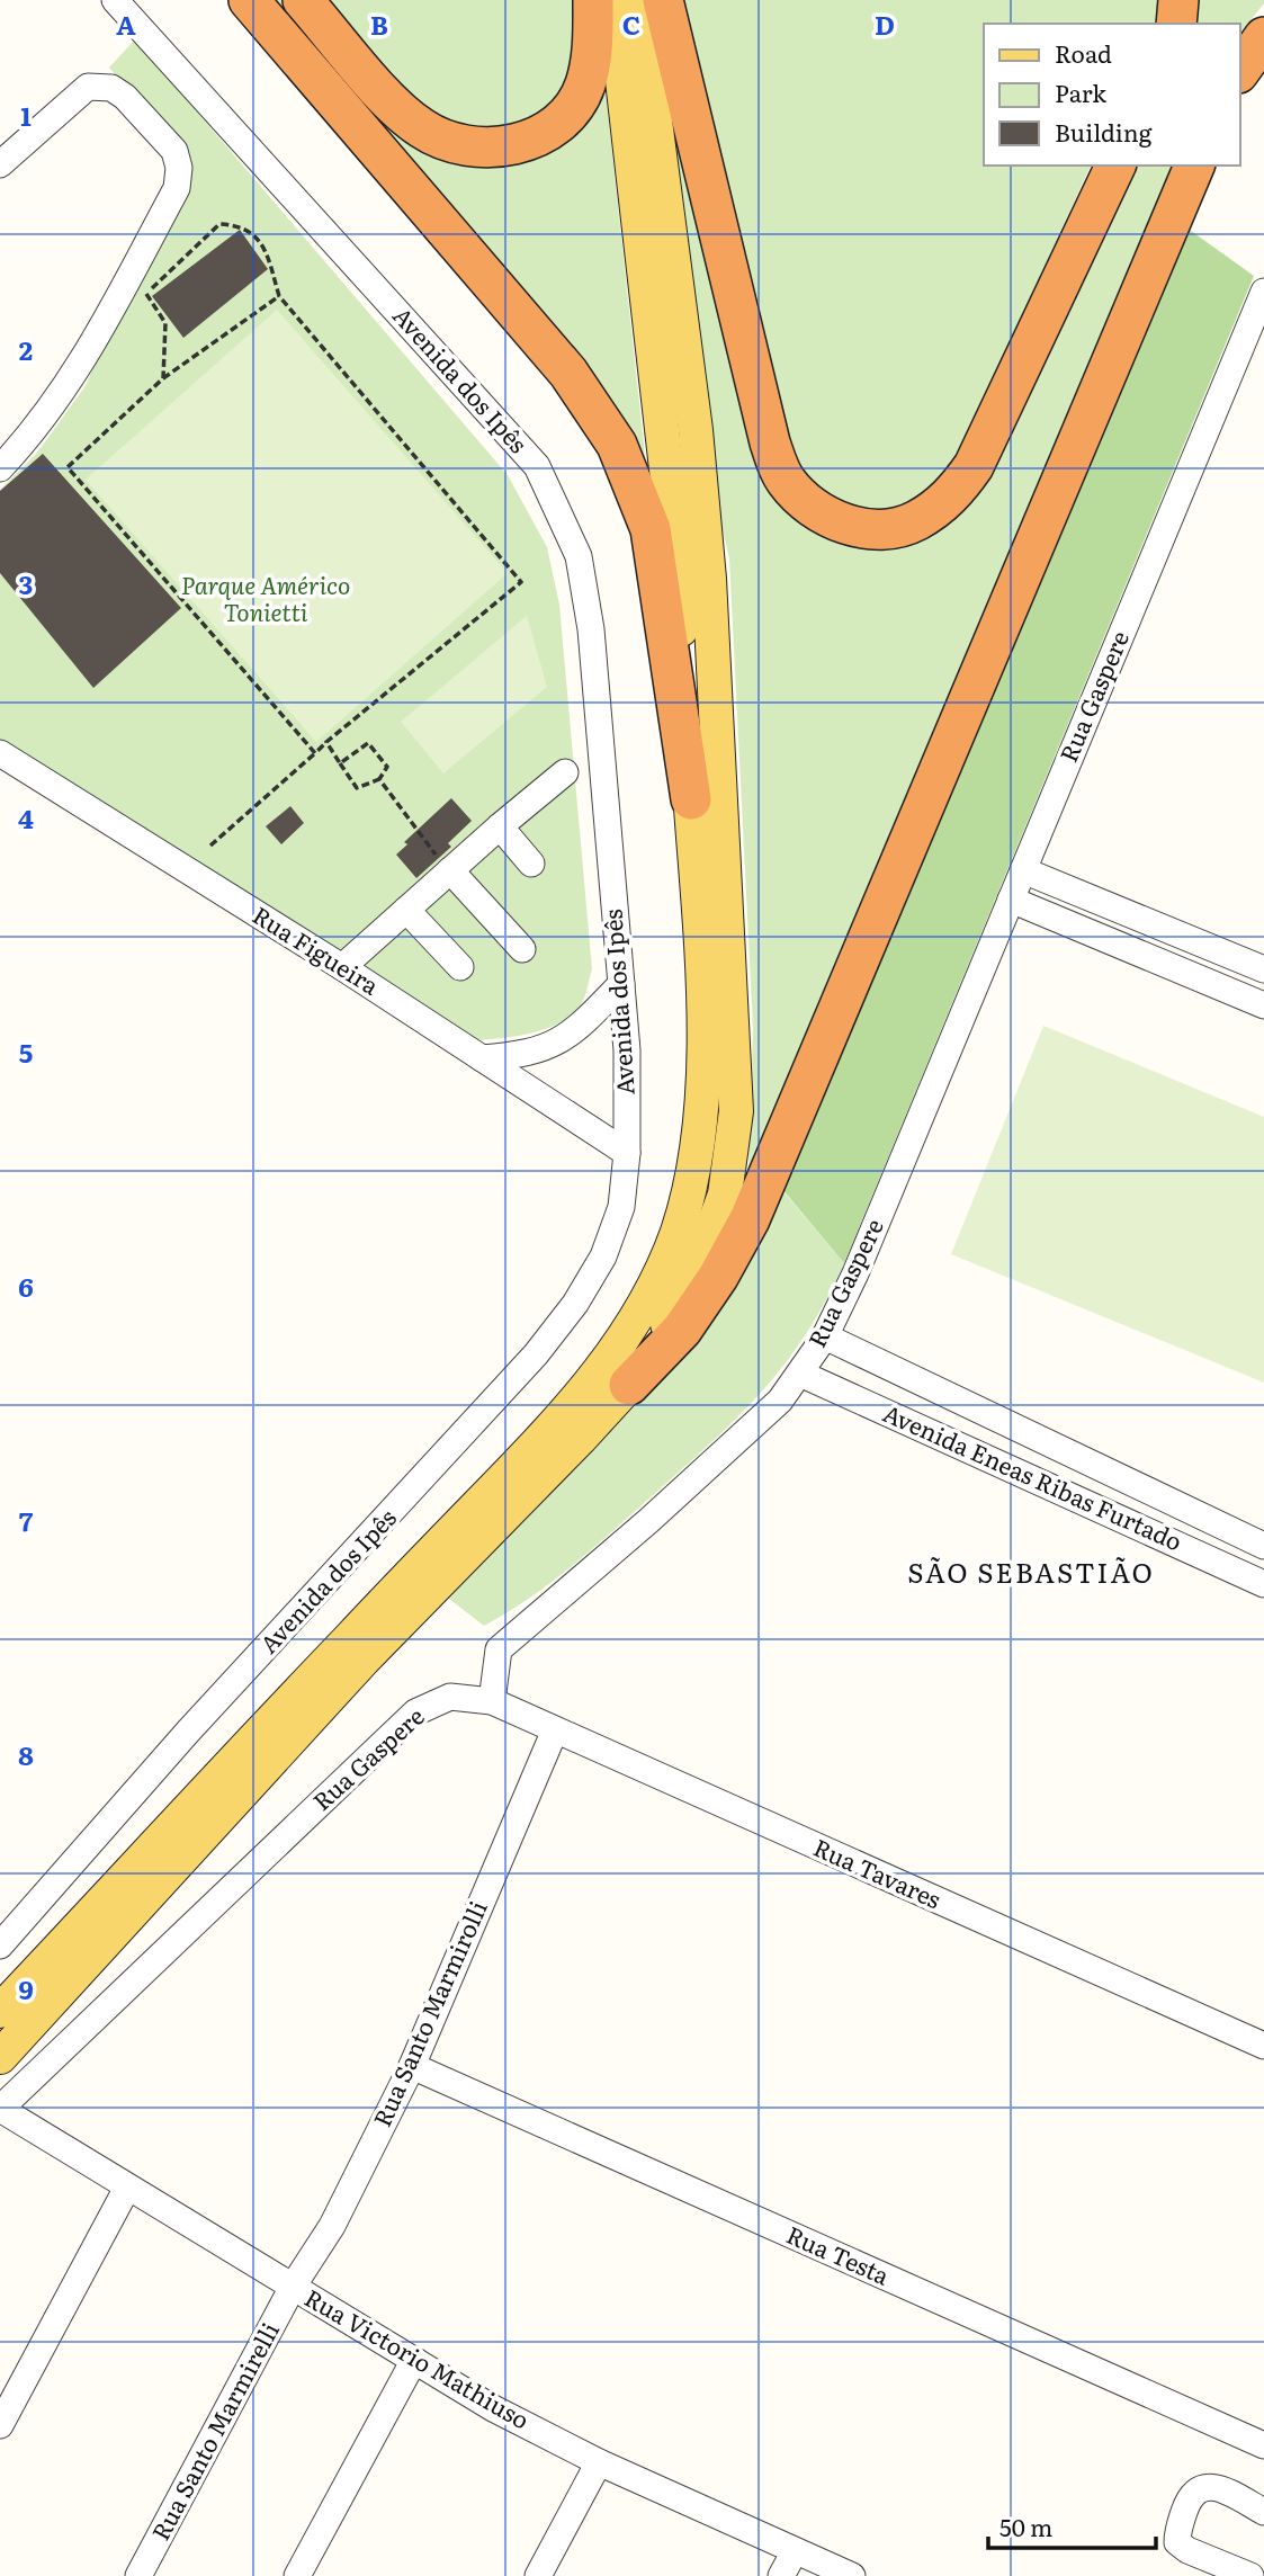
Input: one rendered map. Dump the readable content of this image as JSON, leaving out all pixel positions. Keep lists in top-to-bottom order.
{
  "streets": {
    "street": [
      "Avenida dos Ipês",
      "Rua Gaspere",
      "Rua Figueira",
      "Avenida Eneas Ribas Furtado",
      "Rua Tavares",
      "Rua Santo Marmirolli",
      "Rua Testa",
      "Rua Victorio Mathiuso",
      "Rua Santo Marmirelli"
    ]
  },
  "crossings": [
    ["Avenida dos Ipês", "Rua Figueira"],
    ["Rua Gaspere", "Avenida Eneas Ribas Furtado"],
    ["Rua Gaspere", "Rua Tavares"],
    ["Rua Gaspere", "Rua Victorio Mathiuso"],
    ["Rua Tavares", "Rua Santo Marmirolli"],
    ["Rua Santo Marmirolli", "Rua Testa"],
    ["Rua Santo Marmirolli", "Rua Victorio Mathiuso"],
    ["Rua Santo Marmirolli", "Rua Santo Marmirelli"],
    ["Rua Victorio Mathiuso", "Rua Santo Marmirelli"]
  ],
  "districts": ["SÃO SEBASTIÃO"],
  "parks": ["Parque Américo Tonietti"],
  "legend": ["Road", "Park", "Building"],
  "scale_bar": "50 m",
  "grid": {
    "columns": [
      "A",
      "B",
      "C",
      "D"
    ],
    "rows": [
      "1",
      "2",
      "3",
      "4",
      "5",
      "6",
      "7",
      "8",
      "9"
    ]
  }
}
